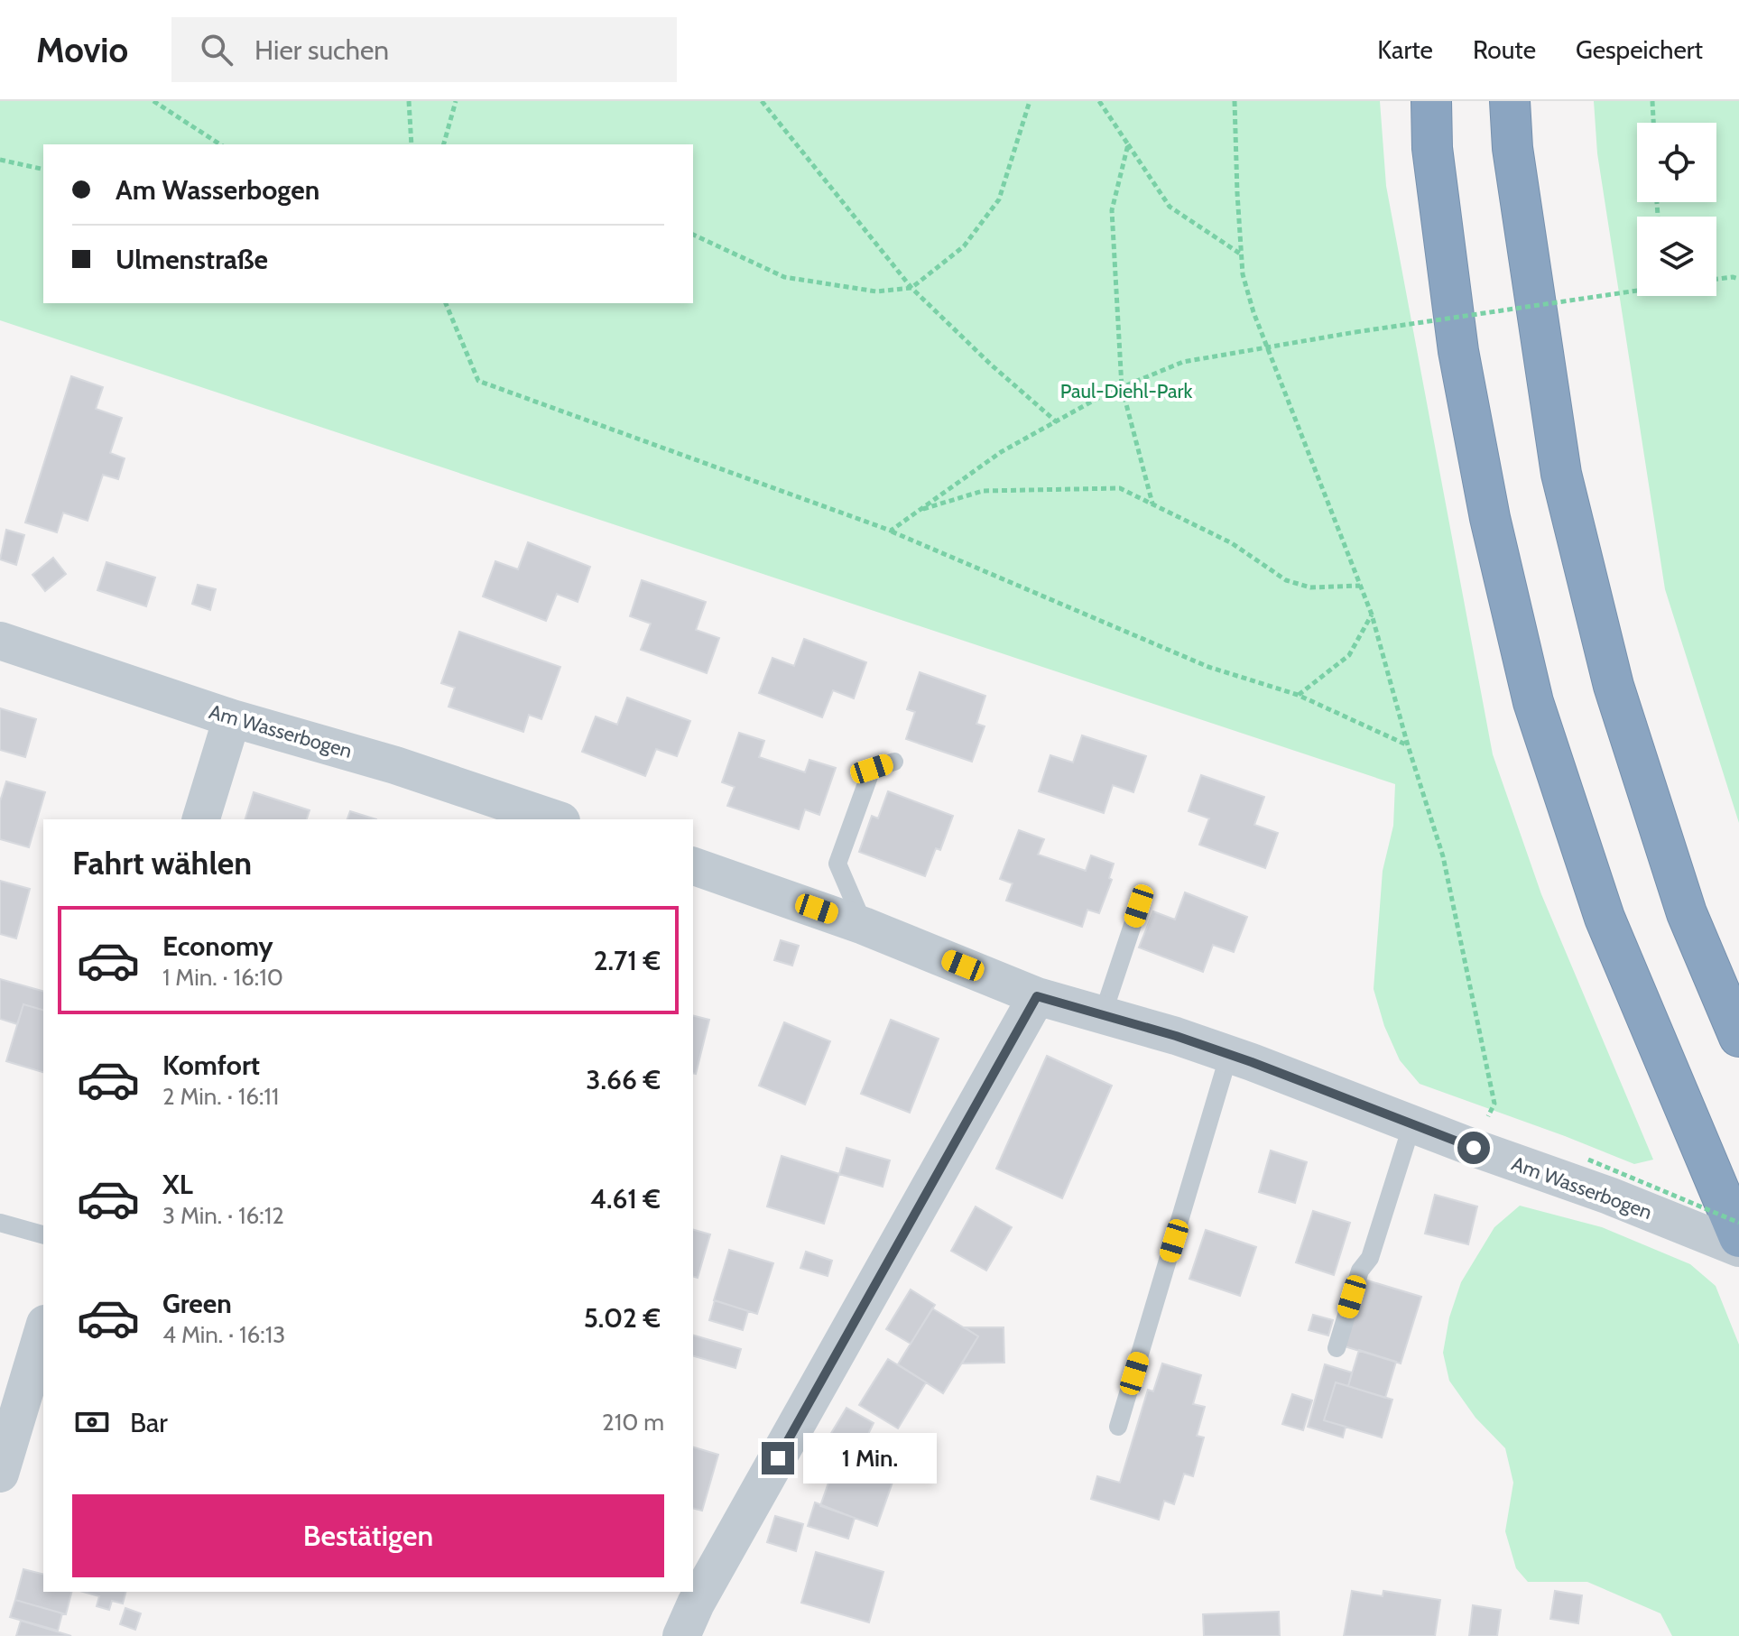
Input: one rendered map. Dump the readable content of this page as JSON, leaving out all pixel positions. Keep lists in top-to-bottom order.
{
  "streets": {
    "street": ["Am Wasserbogen"]
  },
  "parks": ["Paul-Diehl-Park"],
  "page": {
    "header": "Movio",
    "search": "Hier suchen",
    "nav": ["Karte", "Route", "Gespeichert"],
    "banner": ["Am Wasserbogen", "Ulmenstraße"],
    "heading": "Fahrt wählen",
    "list": [
      {
        "name": "Economy",
        "note": "1 Min. · 16:10",
        "value": "2.71 €"
      },
      {
        "name": "Komfort",
        "note": "2 Min. · 16:11",
        "value": "3.66 €"
      },
      {
        "name": "XL",
        "note": "3 Min. · 16:12",
        "value": "4.61 €"
      },
      {
        "name": "Green",
        "note": "4 Min. · 16:13",
        "value": "5.02 €"
      }
    ],
    "pay": ["Bar", "210 m"],
    "bubble": "1 Min.",
    "buttons": "Bestätigen"
  }
}
